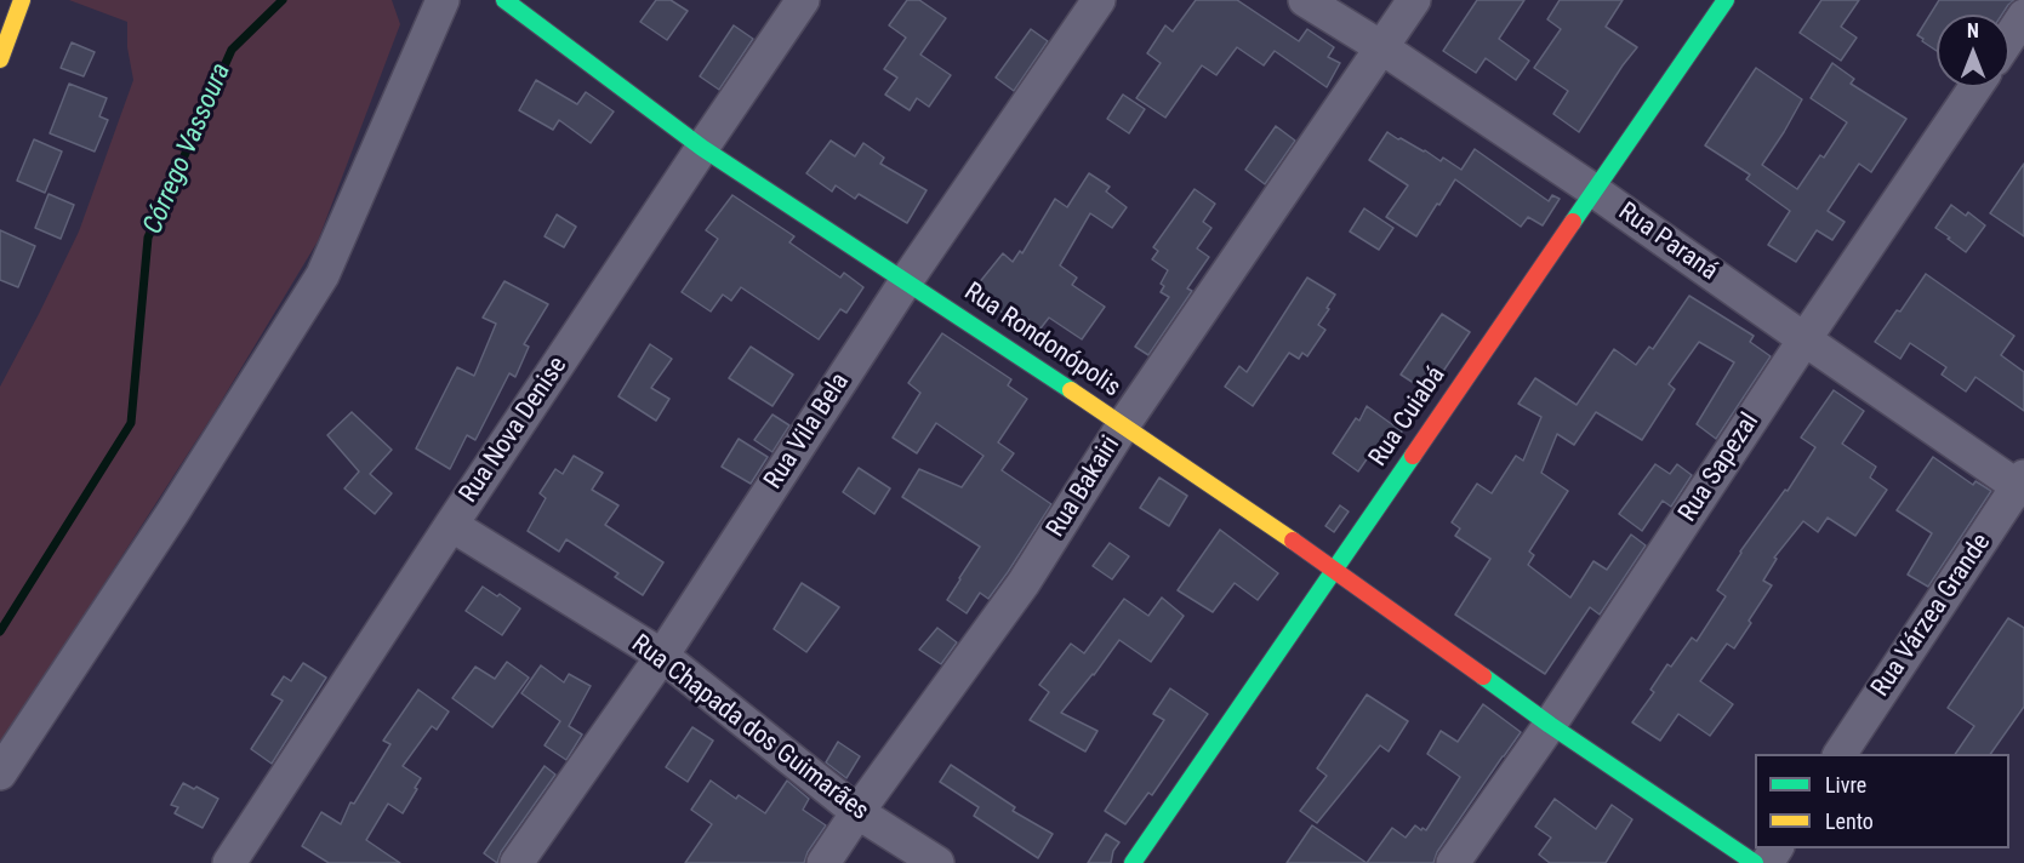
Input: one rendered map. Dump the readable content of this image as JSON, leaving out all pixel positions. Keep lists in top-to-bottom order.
{
  "streets": {
    "street": [
      "Rua Paraná",
      "Rua Rondonópolis",
      "Rua Cuiabá",
      "Rua Nova Denise",
      "Rua Vila Bela",
      "Rua Sapezal",
      "Rua Bakairi",
      "Rua Várzea Grande",
      "Rua Chapada dos Guimarães"
    ]
  },
  "crossings": [
    ["Rua Paraná", "Rua Cuiabá"],
    ["Rua Paraná", "Rua Sapezal"],
    ["Rua Paraná", "Rua Bakairi"],
    ["Rua Paraná", "Rua Várzea Grande"],
    ["Rua Rondonópolis", "Rua Cuiabá"],
    ["Rua Rondonópolis", "Rua Nova Denise"],
    ["Rua Rondonópolis", "Rua Vila Bela"],
    ["Rua Rondonópolis", "Rua Sapezal"],
    ["Rua Rondonópolis", "Rua Bakairi"],
    ["Rua Nova Denise", "Rua Chapada dos Guimarães"],
    ["Rua Vila Bela", "Rua Chapada dos Guimarães"],
    ["Rua Bakairi", "Rua Chapada dos Guimarães"]
  ],
  "water": ["Córrego Vassoura"],
  "legend": ["Livre", "Lento"],
  "north": "top"
}
